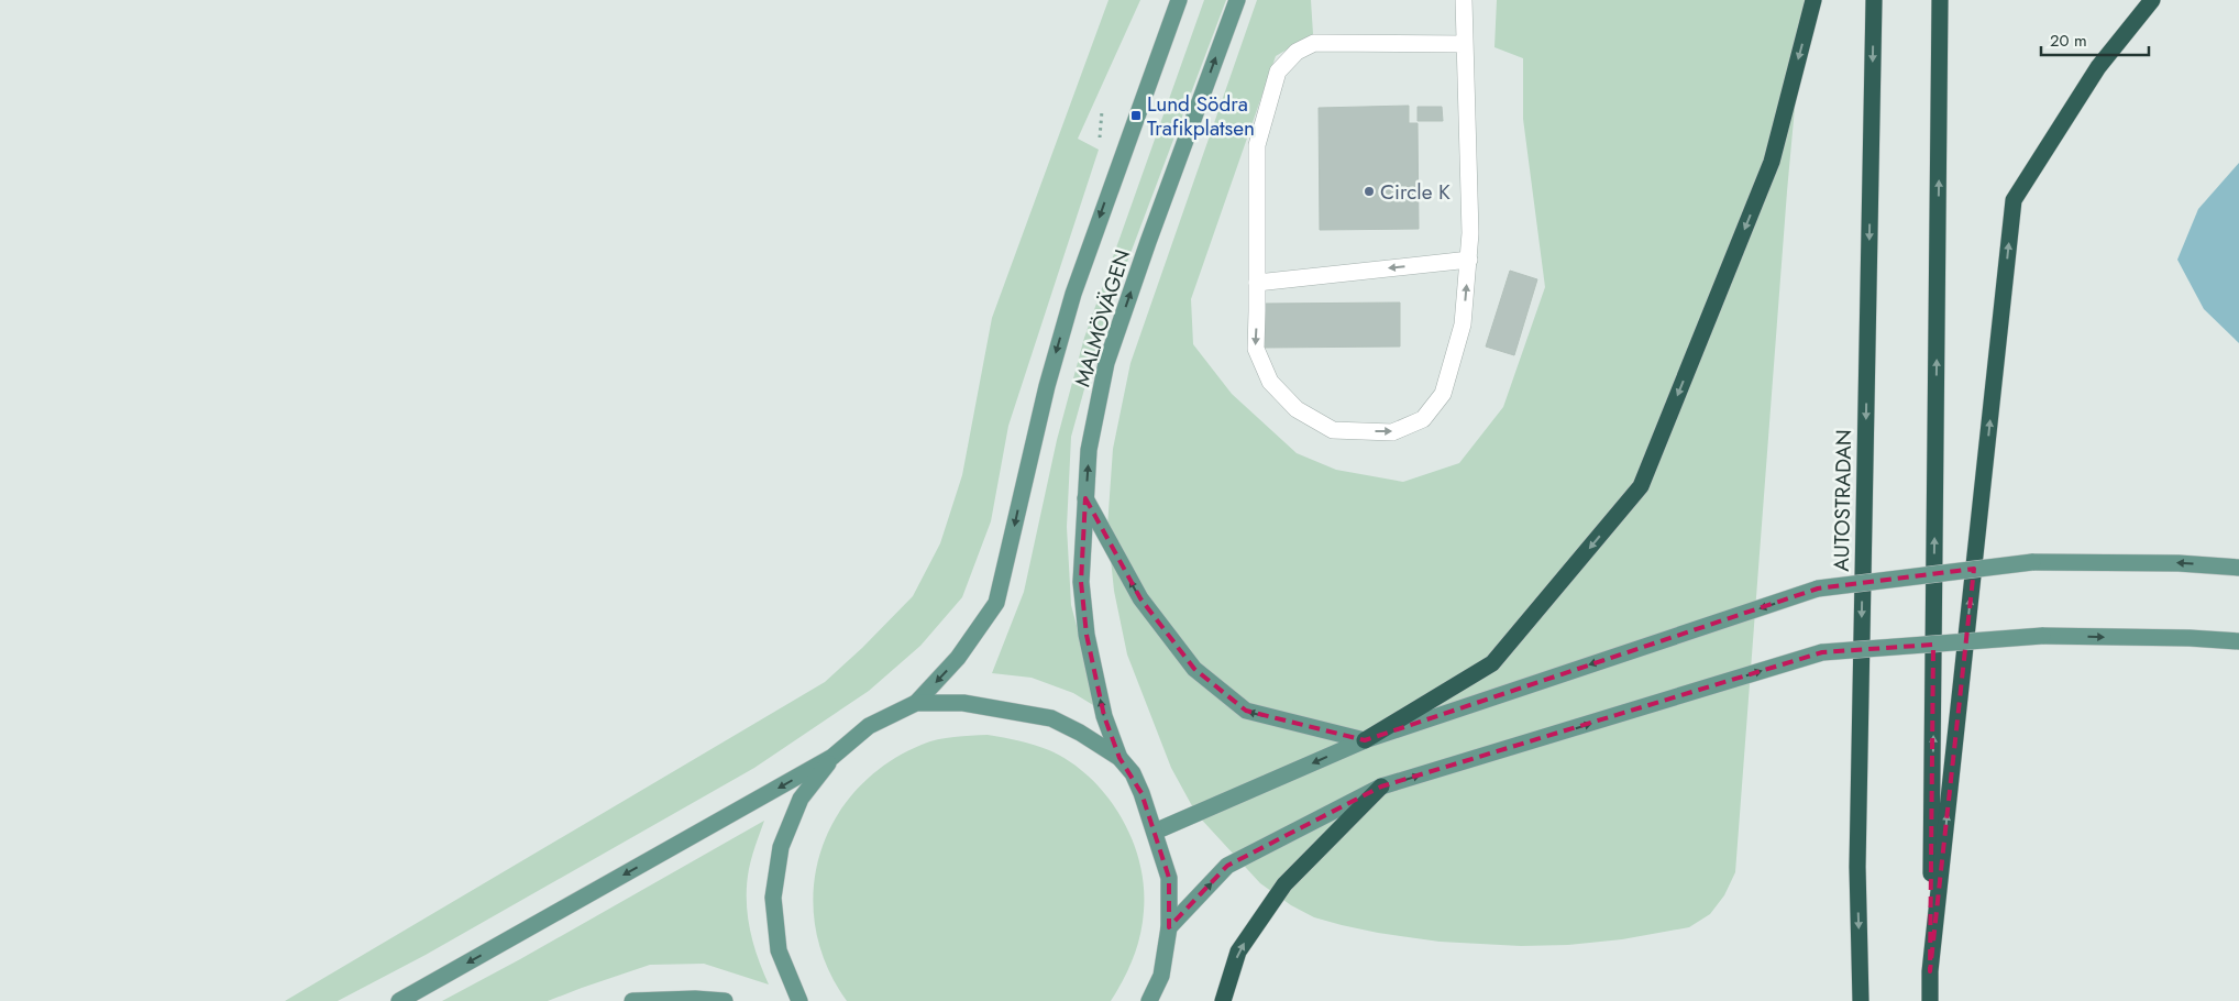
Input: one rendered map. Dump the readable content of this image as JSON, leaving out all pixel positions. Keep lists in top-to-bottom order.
{
  "streets": {
    "highway": ["AUTOSTRADAN"],
    "main road": ["MALMÖVÄGEN"]
  },
  "places": {
    "transit": ["Lund Södra Trafikplatsen"],
    "other": ["Circle K"]
  },
  "scale_bar": "20 m"
}
